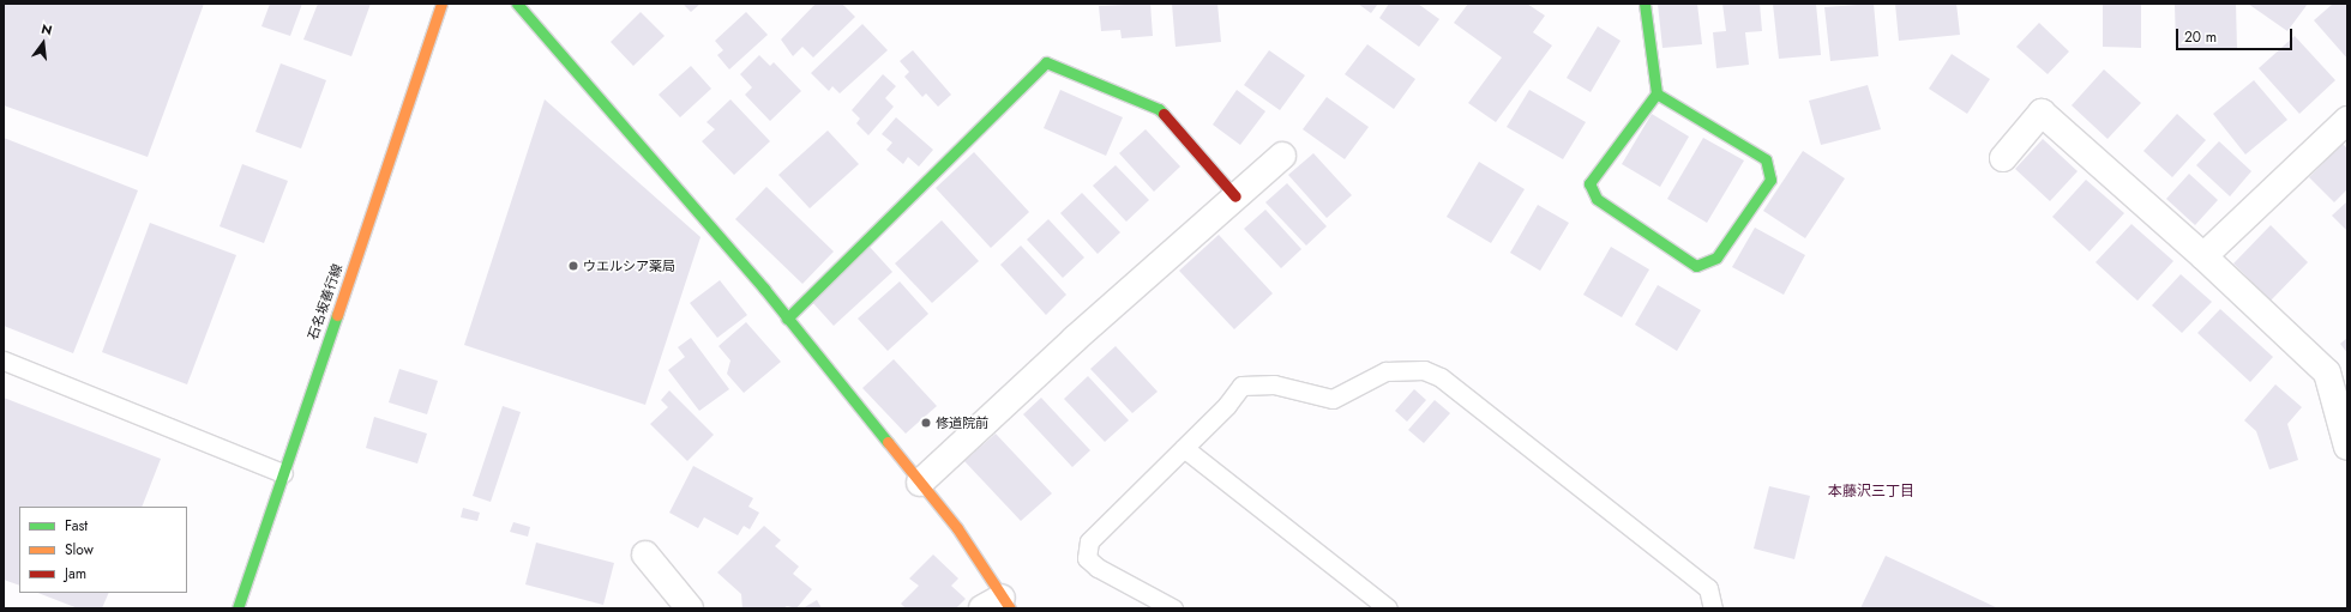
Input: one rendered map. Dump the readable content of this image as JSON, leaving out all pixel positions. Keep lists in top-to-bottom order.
{
  "streets": {
    "street": ["石名坂善行線"]
  },
  "districts": ["本藤沢三丁目"],
  "places": ["ウエルシア薬局", "修道院前"],
  "legend": ["Fast", "Slow", "Jam"],
  "scale_bar": "20 m",
  "north": "top"
}
